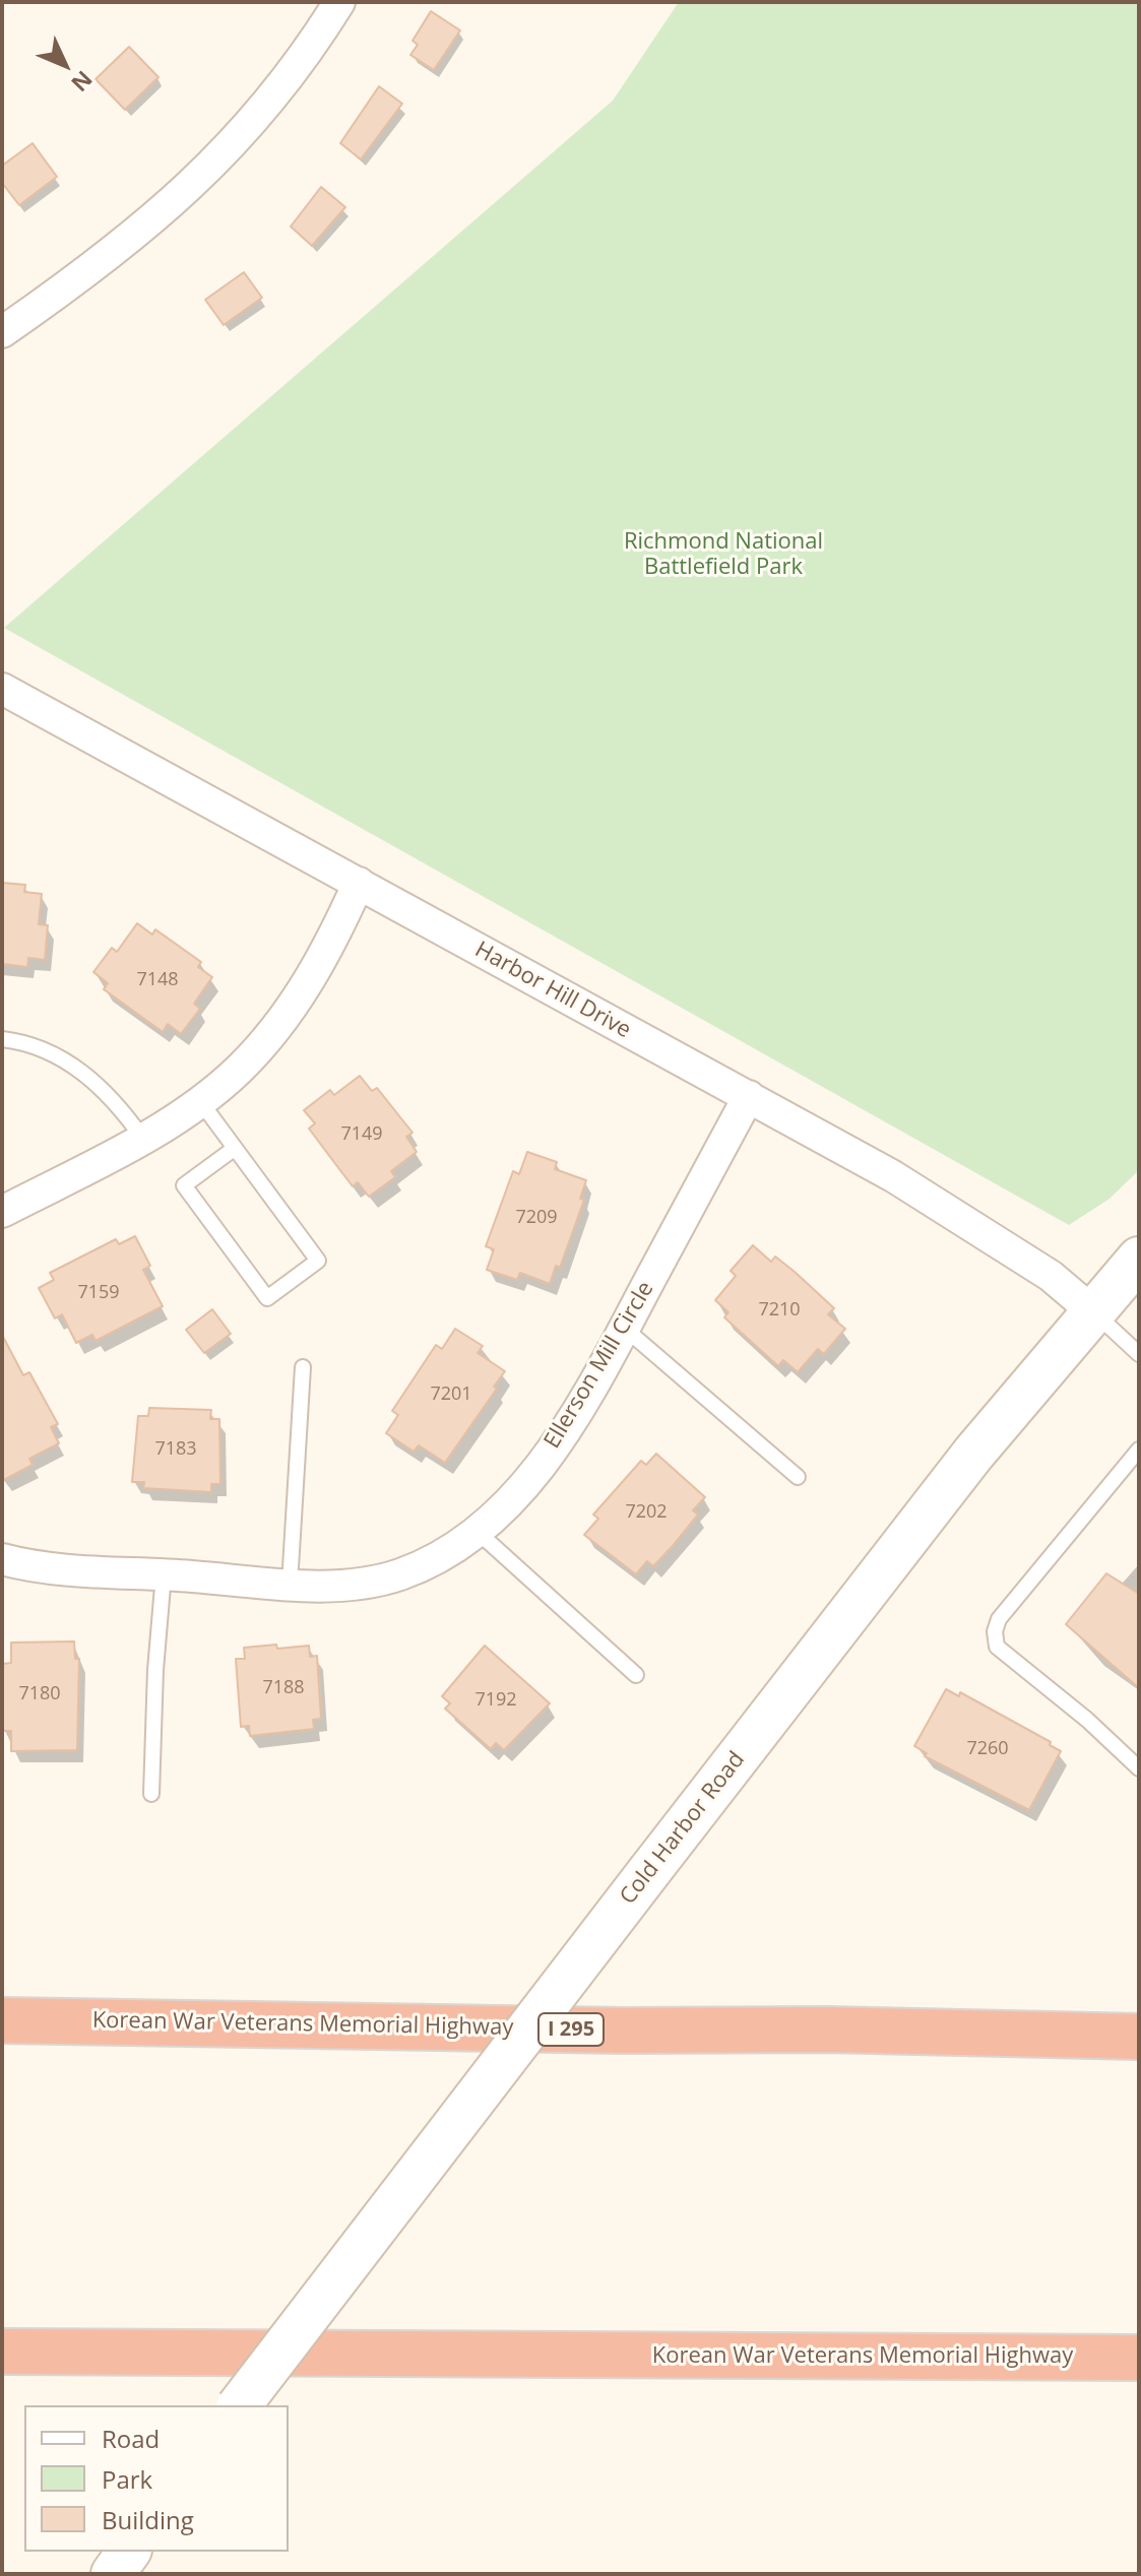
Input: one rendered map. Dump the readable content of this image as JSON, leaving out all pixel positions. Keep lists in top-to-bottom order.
{
  "streets": {
    "highway": ["Korean War Veterans Memorial Highway", "I 295"],
    "main road": ["Cold Harbor Road"],
    "street": ["Harbor Hill Drive", "Ellerson Mill Circle"]
  },
  "crossings": [
    ["Harbor Hill Drive", "Ellerson Mill Circle"],
    ["Harbor Hill Drive", "Cold Harbor Road"]
  ],
  "parks": ["Richmond National Battlefield Park"],
  "house_numbers": [
    "7148",
    "7149",
    "7209",
    "7159",
    "7210",
    "7201",
    "7183",
    "7202",
    "7188",
    "7180",
    "7192",
    "7260"
  ],
  "legend": ["Road", "Park", "Building"],
  "north": "bottom right"
}
